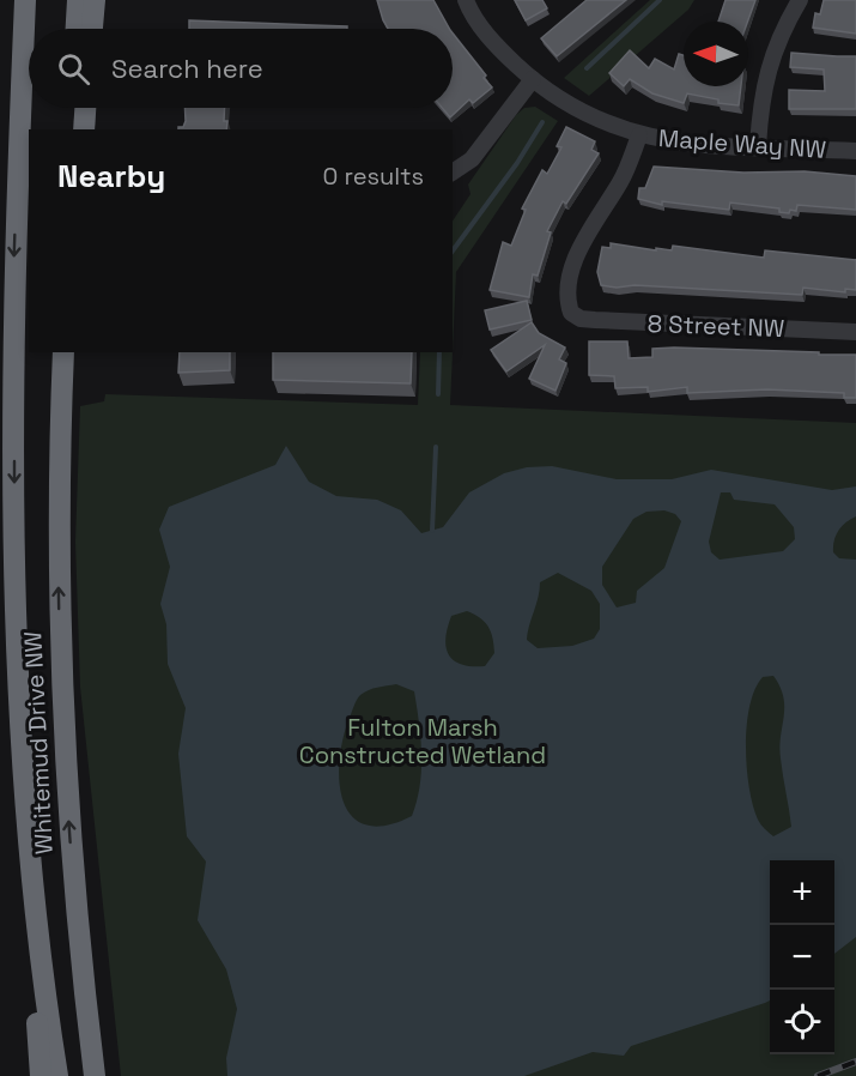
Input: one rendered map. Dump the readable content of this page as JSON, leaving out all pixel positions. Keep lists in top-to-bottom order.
{
  "streets": {
    "highway": ["Whitemud Drive NW"],
    "street": ["Maple Way NW", "8 Street NW"]
  },
  "crossings": [
    ["Maple Way NW", "8 Street NW"]
  ],
  "parks": ["Fulton Marsh Constructed Wetland"],
  "north": "left",
  "page": {
    "search": "Search here",
    "heading": ["Nearby", "0 results"],
    "map_buttons": ["+", "−"]
  }
}
